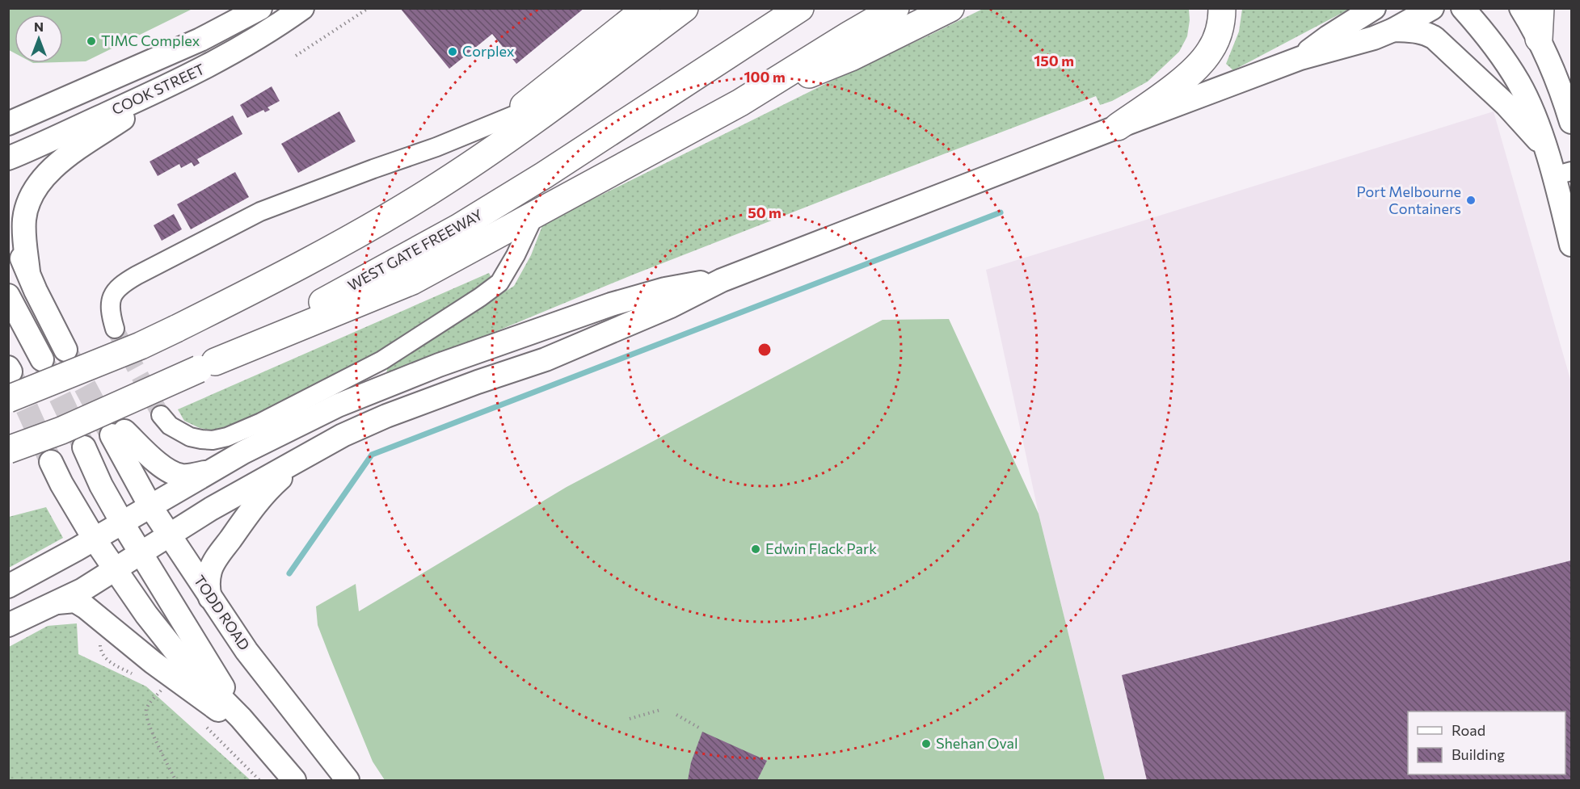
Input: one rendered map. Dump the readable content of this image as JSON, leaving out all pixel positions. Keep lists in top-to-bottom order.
{
  "streets": {
    "highway": ["WEST GATE FREEWAY"],
    "main road": ["COOK STREET", "TODD ROAD"]
  },
  "places": [
    "TIMC Complex",
    "Corplex",
    "Port Melbourne Containers",
    "Edwin Flack Park",
    "Shehan Oval"
  ],
  "legend": ["Road", "Building"],
  "north": "top",
  "rings": ["150 m", "100 m", "50 m"]
}
